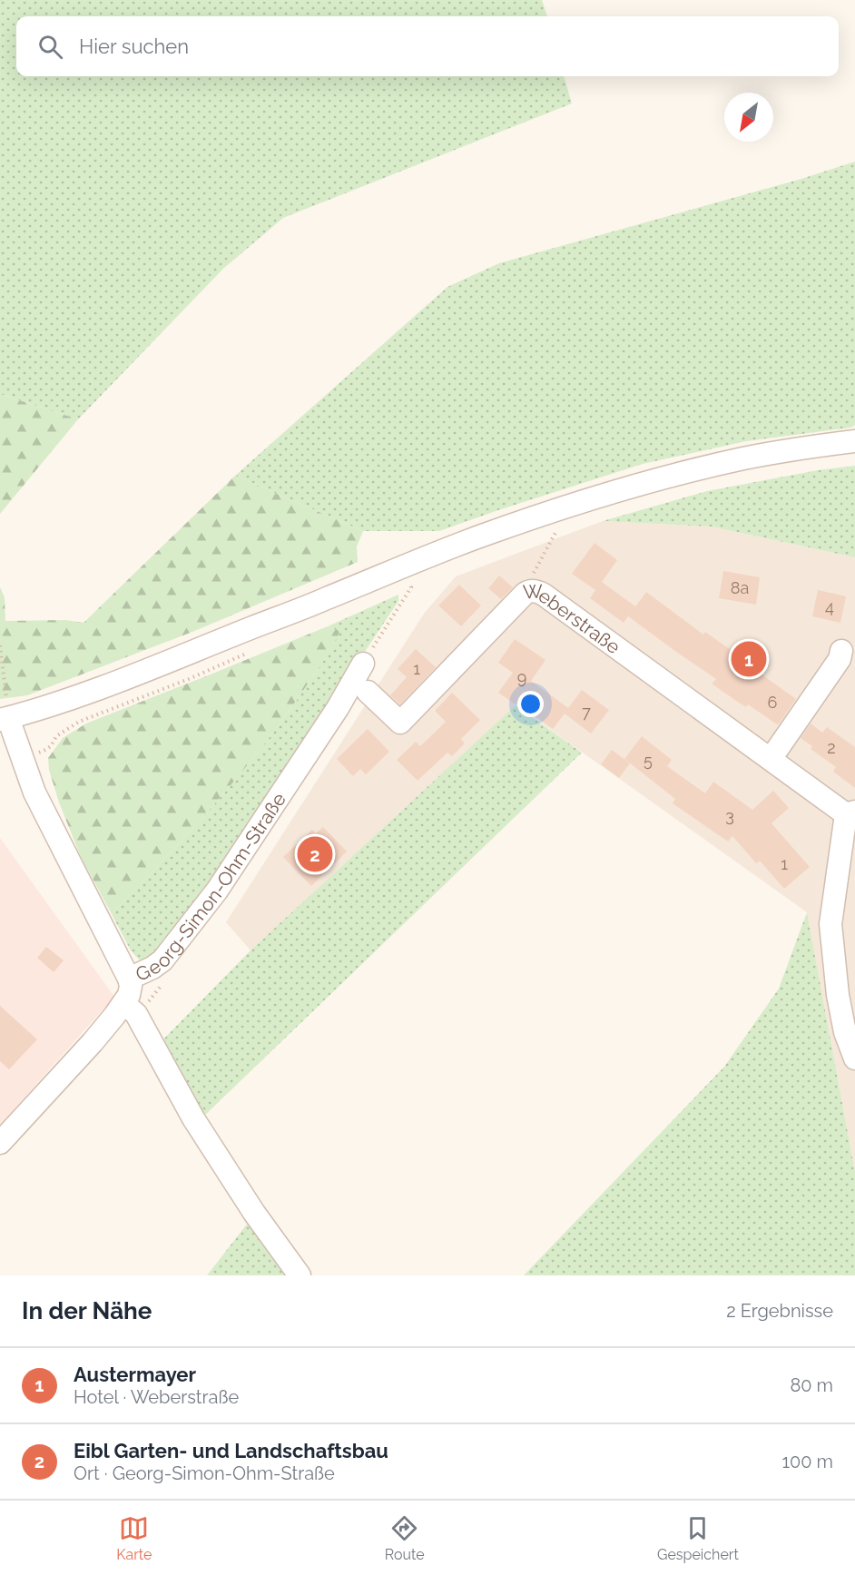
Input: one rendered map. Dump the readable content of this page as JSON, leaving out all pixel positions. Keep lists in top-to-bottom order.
{
  "streets": {
    "street": ["Weberstraße", "Georg-Simon-Ohm-Straße"]
  },
  "house_numbers": [
    "8a",
    "4",
    "1",
    "9",
    "6",
    "7",
    "2",
    "5",
    "3",
    "1"
  ],
  "north": "bottom left",
  "page": {
    "search": "Hier suchen",
    "pins": ["1", "2"],
    "heading": ["In der Nähe", "2 Ergebnisse"],
    "list": [
      {
        "mark": "1",
        "name": "Austermayer",
        "note": "Hotel · Weberstraße",
        "value": "80 m"
      },
      {
        "mark": "2",
        "name": "Eibl Garten- und Landschaftsbau",
        "note": "Ort · Georg-Simon-Ohm-Straße",
        "value": "100 m"
      }
    ],
    "nav": ["Karte", "Route", "Gespeichert"]
  }
}
